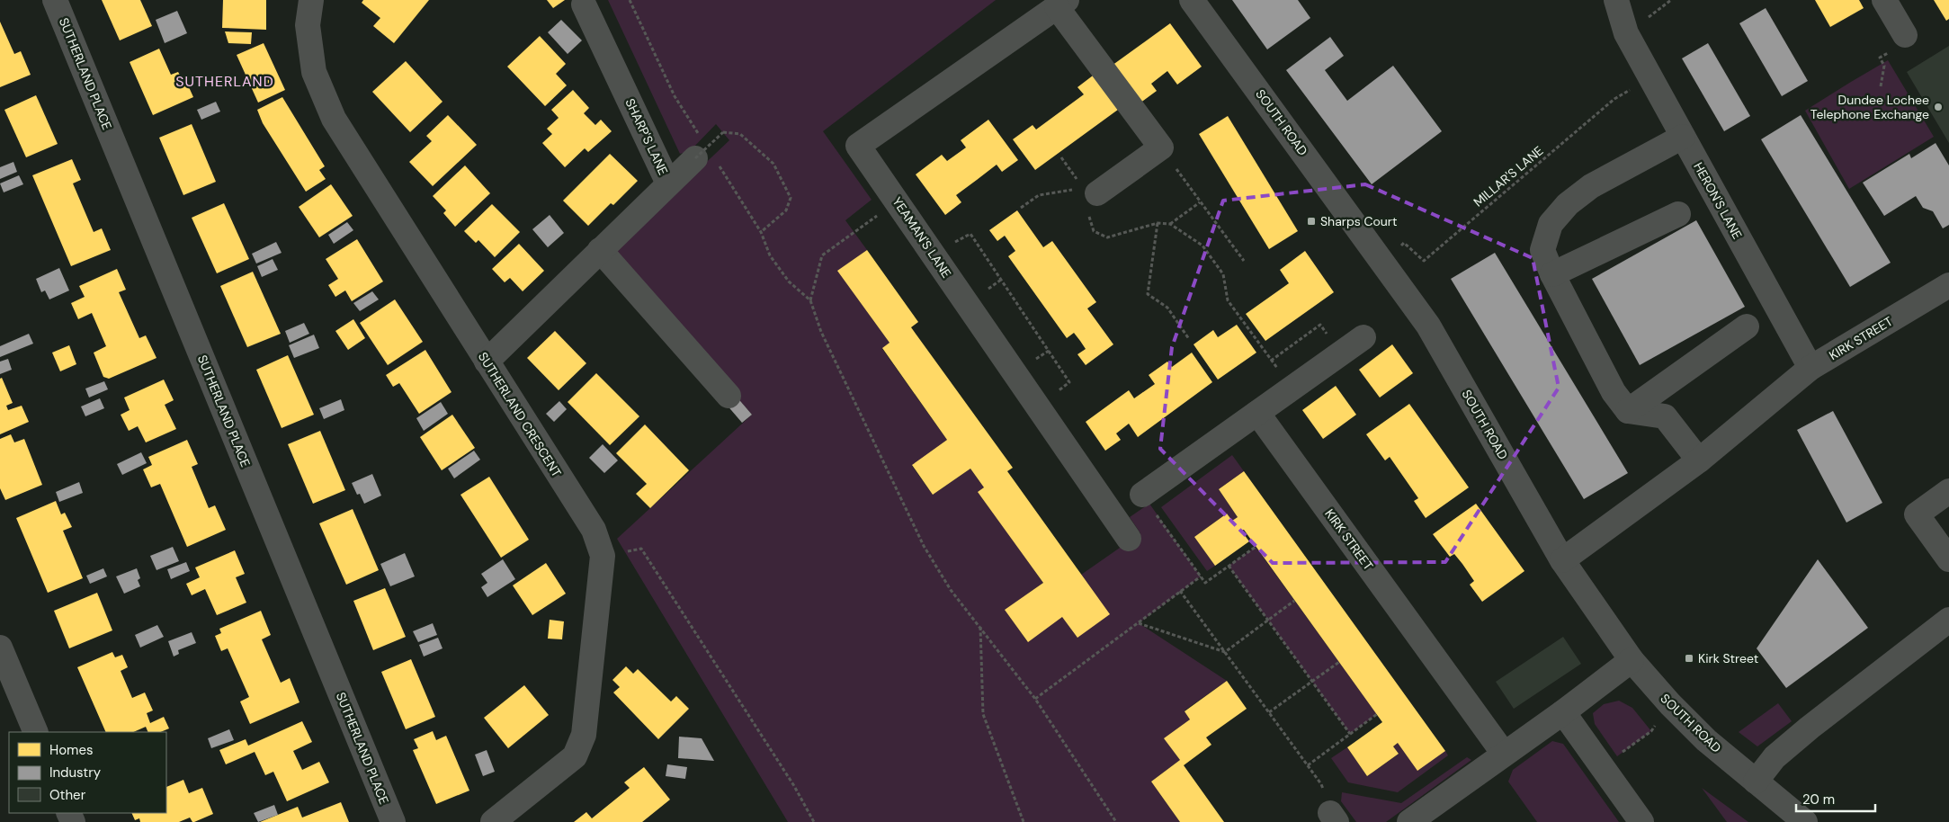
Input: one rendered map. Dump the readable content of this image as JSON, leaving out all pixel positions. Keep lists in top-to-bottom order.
{
  "streets": {
    "street": [
      "SUTHERLAND PLACE",
      "SOUTH ROAD",
      "SHARP'S LANE",
      "HERON'S LANE",
      "YEAMAN'S LANE",
      "KIRK STREET",
      "SUTHERLAND CRESCENT"
    ],
    "path": ["MILLAR'S LANE"]
  },
  "crossings": [
    ["SOUTH ROAD", "MILLAR'S LANE"],
    ["SOUTH ROAD", "KIRK STREET"],
    ["SHARP'S LANE", "SUTHERLAND CRESCENT"],
    ["MILLAR'S LANE", "HERON'S LANE"],
    ["HERON'S LANE", "KIRK STREET"]
  ],
  "districts": ["SUTHERLAND"],
  "places": {
    "other": ["Dundee Lochee Telephone Exchange"],
    "transit": ["Sharps Court", "Kirk Street"]
  },
  "legend": ["Homes", "Industry", "Other"],
  "scale_bar": "20 m"
}
